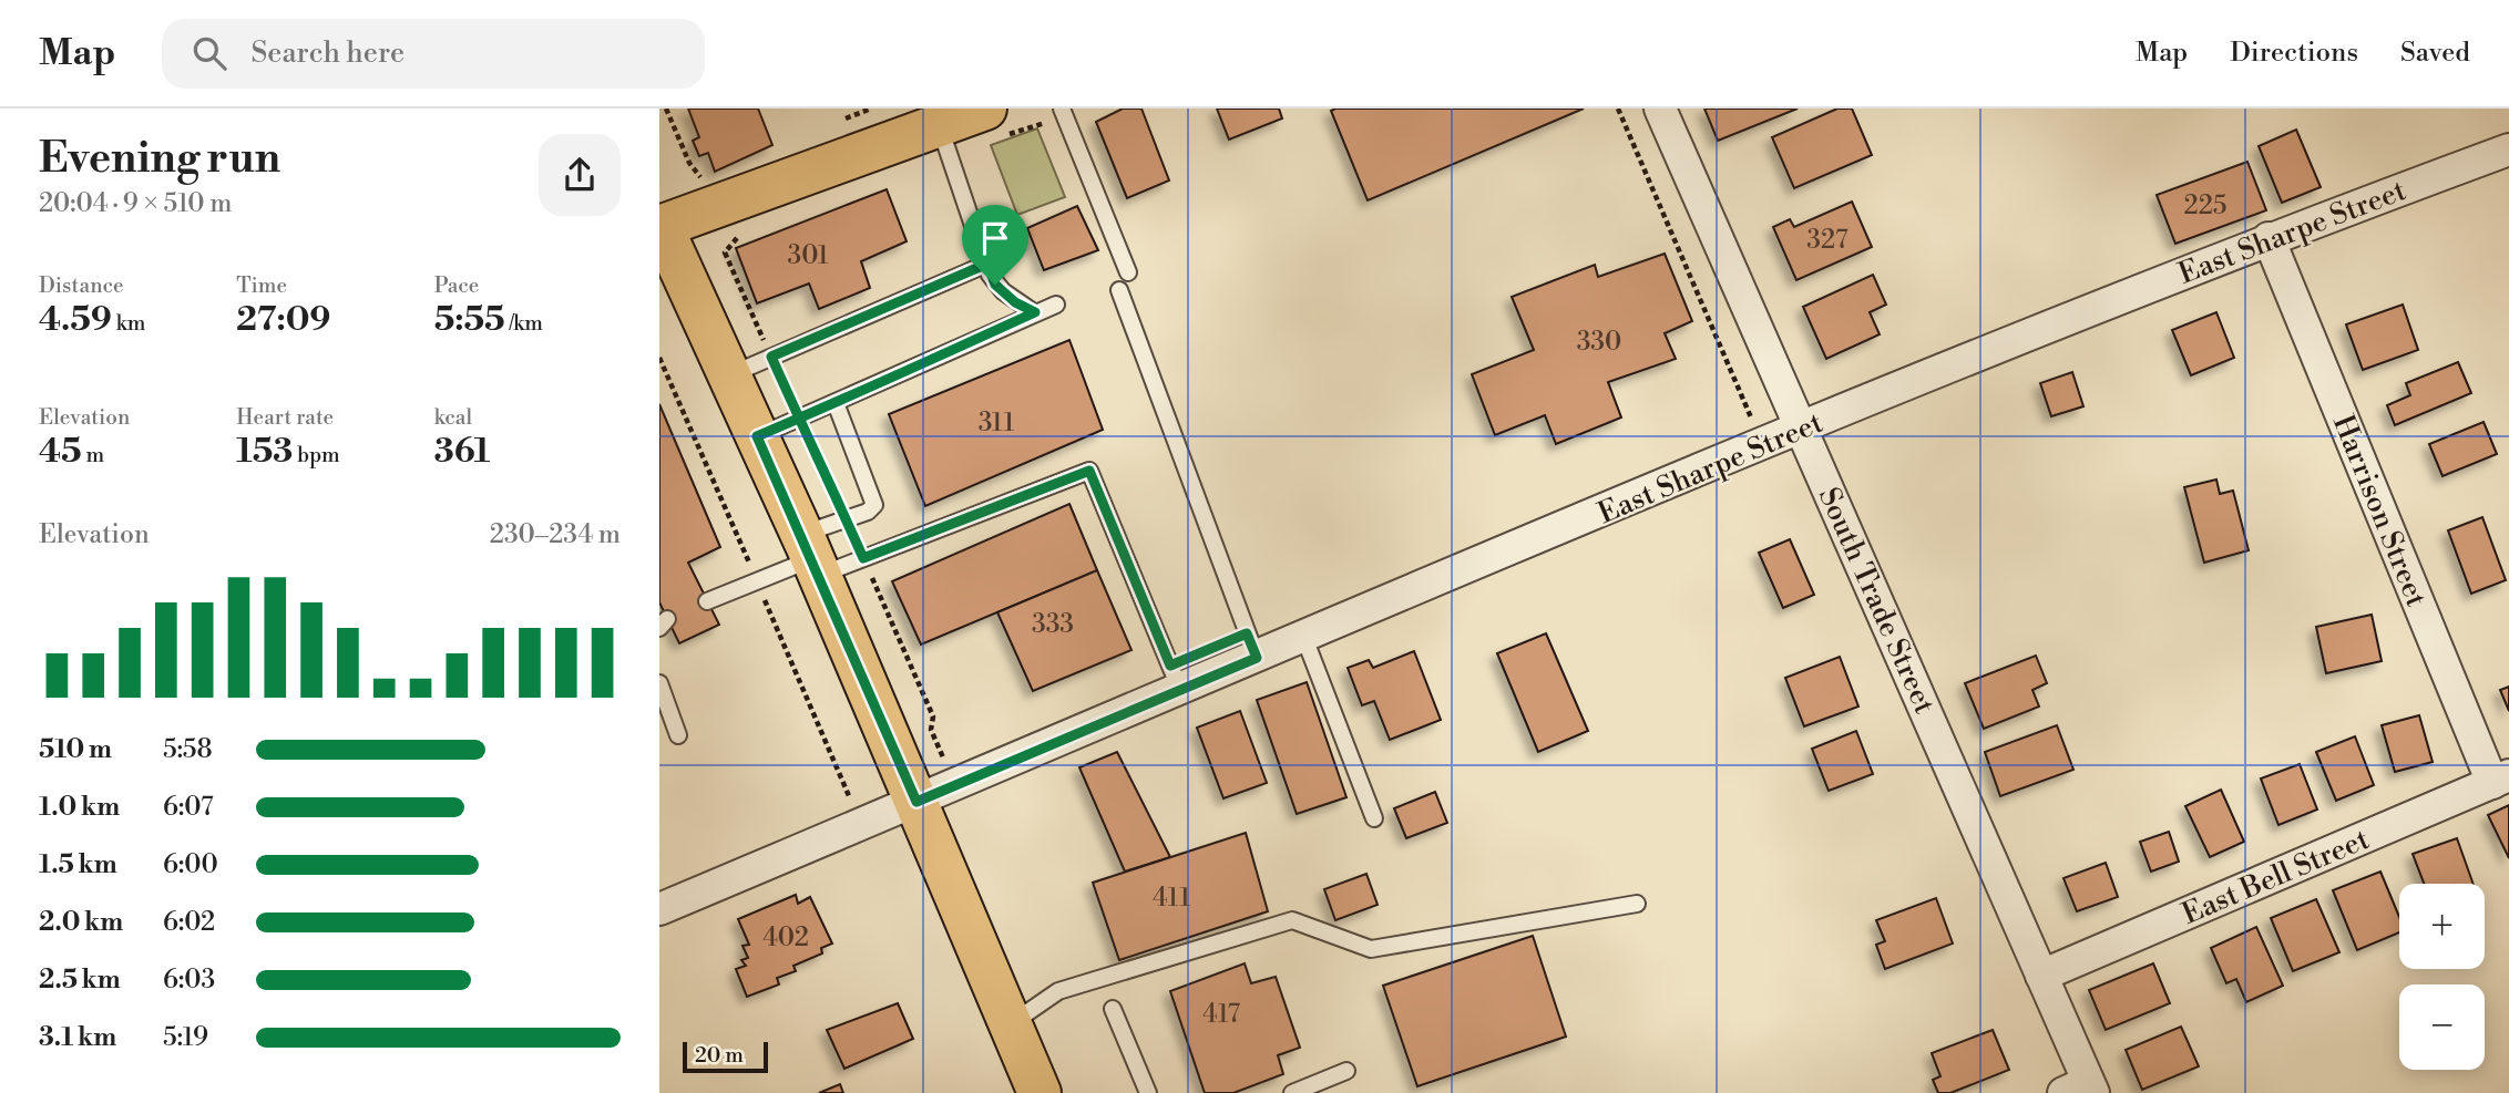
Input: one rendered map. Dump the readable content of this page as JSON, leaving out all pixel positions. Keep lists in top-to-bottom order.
{
  "streets": {
    "street": [
      "East Sharpe Street",
      "Harrison Street",
      "South Trade Street",
      "East Bell Street"
    ]
  },
  "crossings": [
    ["East Sharpe Street", "Harrison Street"],
    ["East Sharpe Street", "South Trade Street"],
    ["Harrison Street", "East Bell Street"],
    ["South Trade Street", "East Bell Street"]
  ],
  "house_numbers": [
    "225",
    "327",
    "301",
    "330",
    "311",
    "333",
    "411",
    "402",
    "417"
  ],
  "scale_bar": "20 m",
  "page": {
    "header": "Map",
    "search": "Search here",
    "nav": ["Map", "Directions", "Saved"],
    "heading": ["Evening run", "20:04 · 9 × 510 m"],
    "stats": [
      ["Distance", "4.59 km"],
      ["Time", "27:09"],
      ["Pace", "5:55 /km"],
      ["Elevation", "45 m"],
      ["Heart rate", "153 bpm"],
      ["kcal", "361"]
    ],
    "chart": ["Elevation", "230–234 m"],
    "list": [
      {
        "name": "510 m",
        "note": "5:58"
      },
      {
        "name": "1.0 km",
        "note": "6:07"
      },
      {
        "name": "1.5 km",
        "note": "6:00"
      },
      {
        "name": "2.0 km",
        "note": "6:02"
      },
      {
        "name": "2.5 km",
        "note": "6:03"
      },
      {
        "name": "3.1 km",
        "note": "5:19"
      }
    ],
    "map_buttons": ["+", "−"],
    "scale": "20 m"
  }
}
